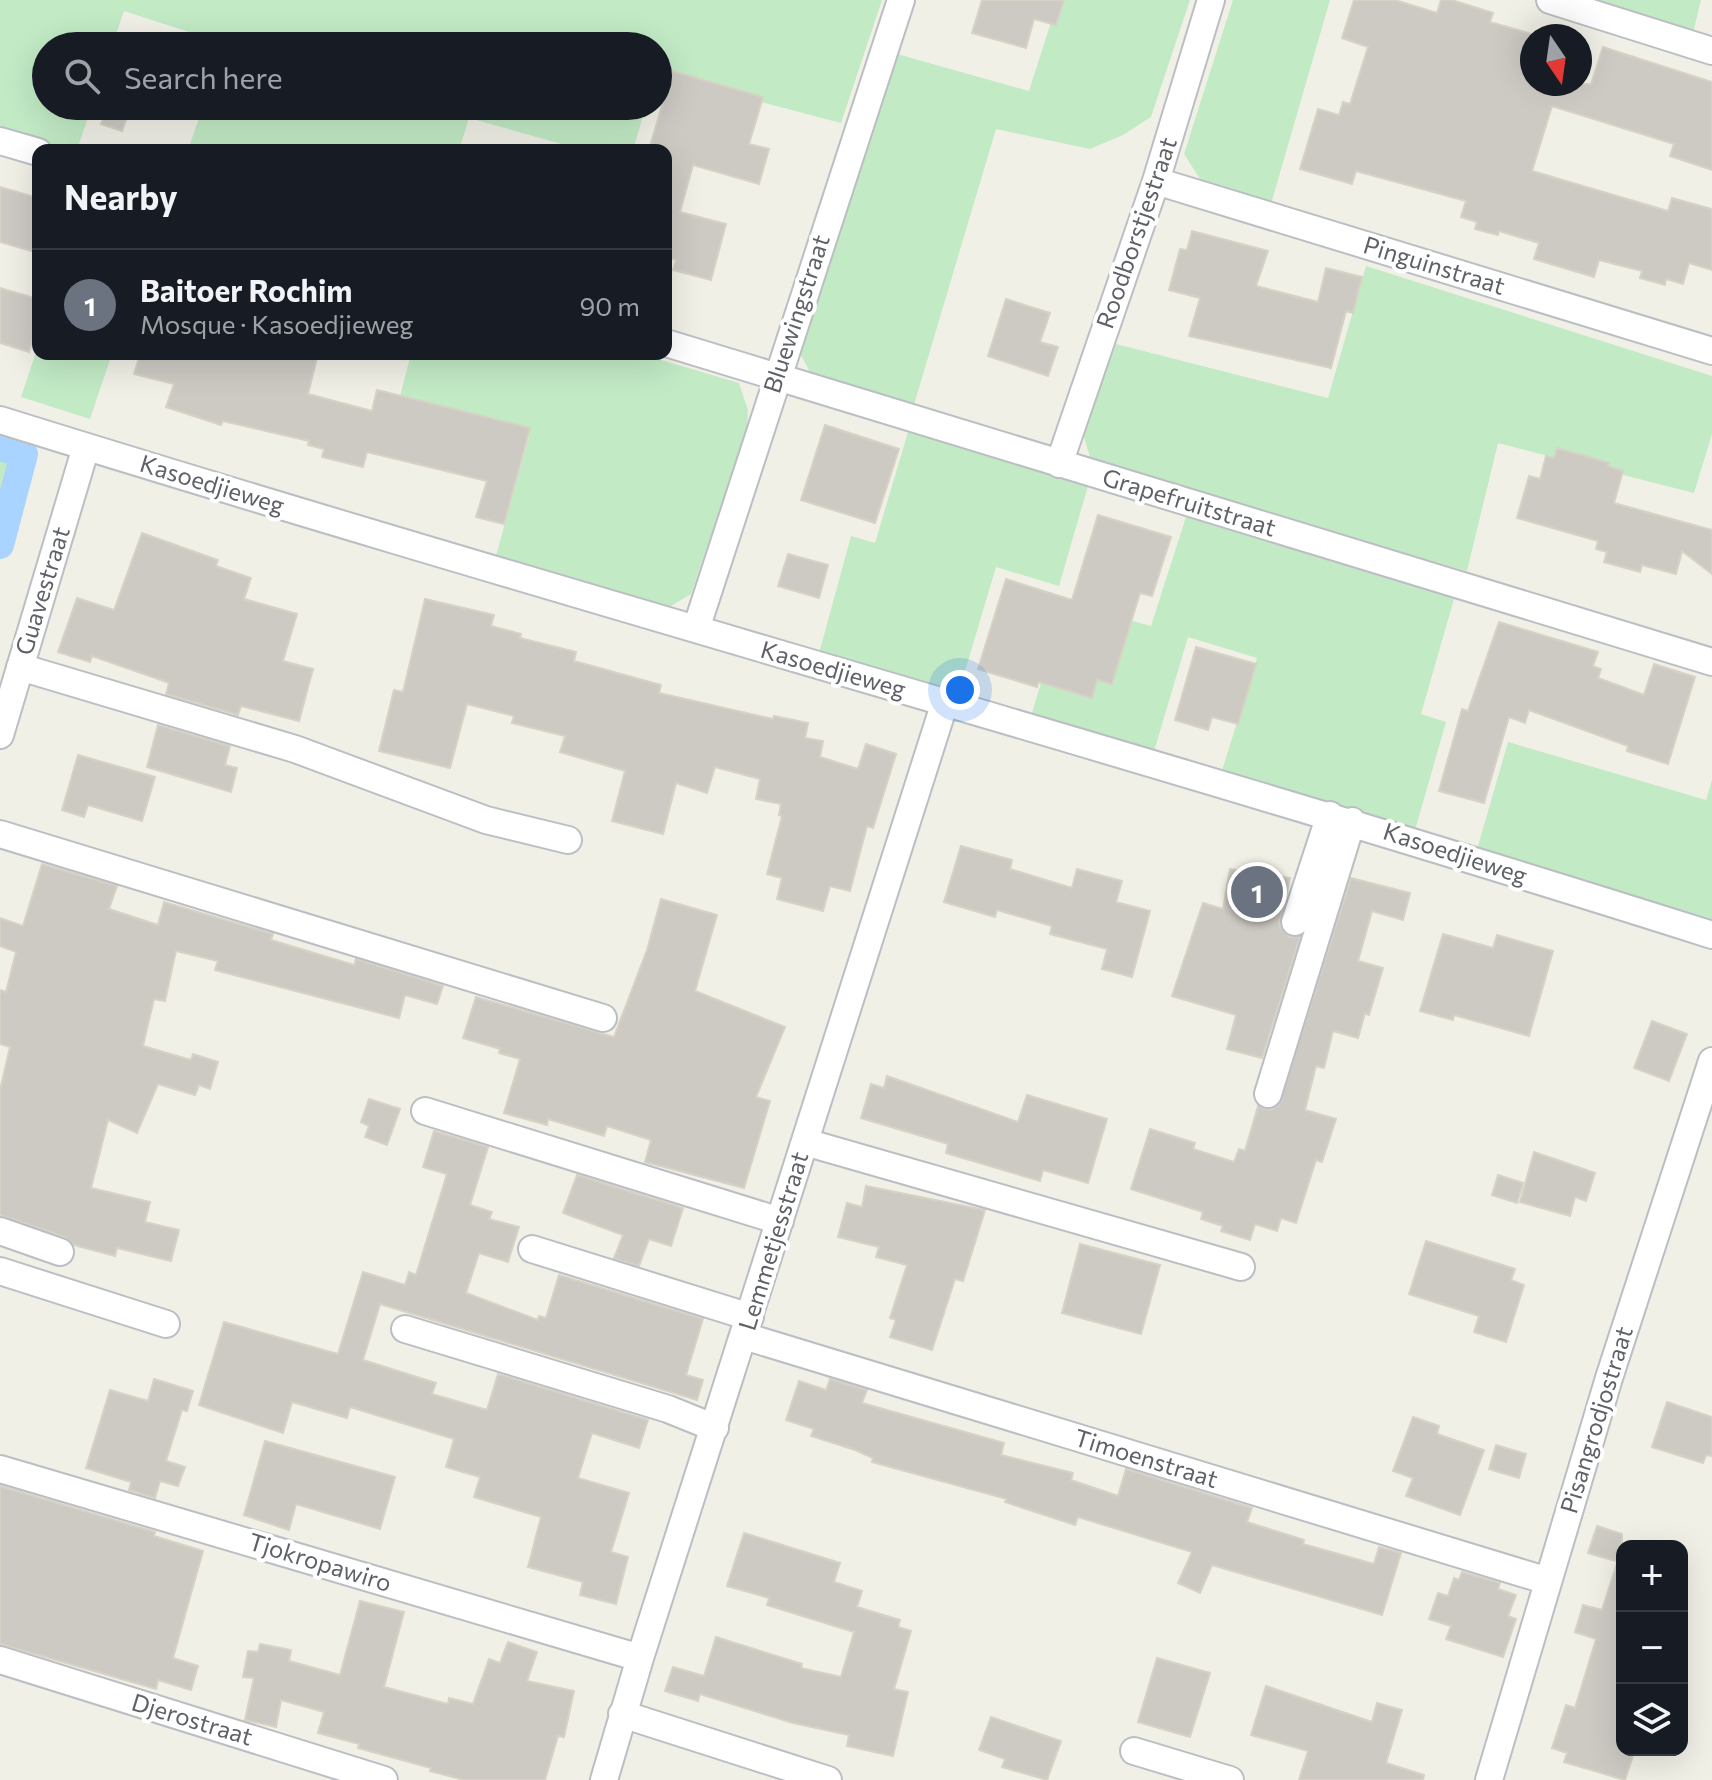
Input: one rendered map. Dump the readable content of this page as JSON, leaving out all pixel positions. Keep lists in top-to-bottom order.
{
  "streets": {
    "street": [
      "Roodborstjestraat",
      "Pinguinstraat",
      "Bluewingstraat",
      "Kasoedjieweg",
      "Grapefruitstraat",
      "Guavestraat",
      "Lemmetjesstraat",
      "Pisangrodjostraat",
      "Timoenstraat",
      "Tjokropawiro",
      "Djerostraat"
    ]
  },
  "crossings": [
    ["Roodborstjestraat", "Pinguinstraat"],
    ["Roodborstjestraat", "Grapefruitstraat"],
    ["Bluewingstraat", "Kasoedjieweg"],
    ["Bluewingstraat", "Grapefruitstraat"],
    ["Kasoedjieweg", "Guavestraat"],
    ["Kasoedjieweg", "Lemmetjesstraat"],
    ["Lemmetjesstraat", "Timoenstraat"],
    ["Lemmetjesstraat", "Tjokropawiro"],
    ["Pisangrodjostraat", "Timoenstraat"]
  ],
  "north": "bottom",
  "page": {
    "search": "Search here",
    "heading": "Nearby",
    "list": [
      {
        "mark": "1",
        "name": "Baitoer Rochim",
        "note": "Mosque · Kasoedjieweg",
        "value": "90 m"
      }
    ],
    "pins": "1",
    "map_buttons": ["+", "−"]
  }
}
